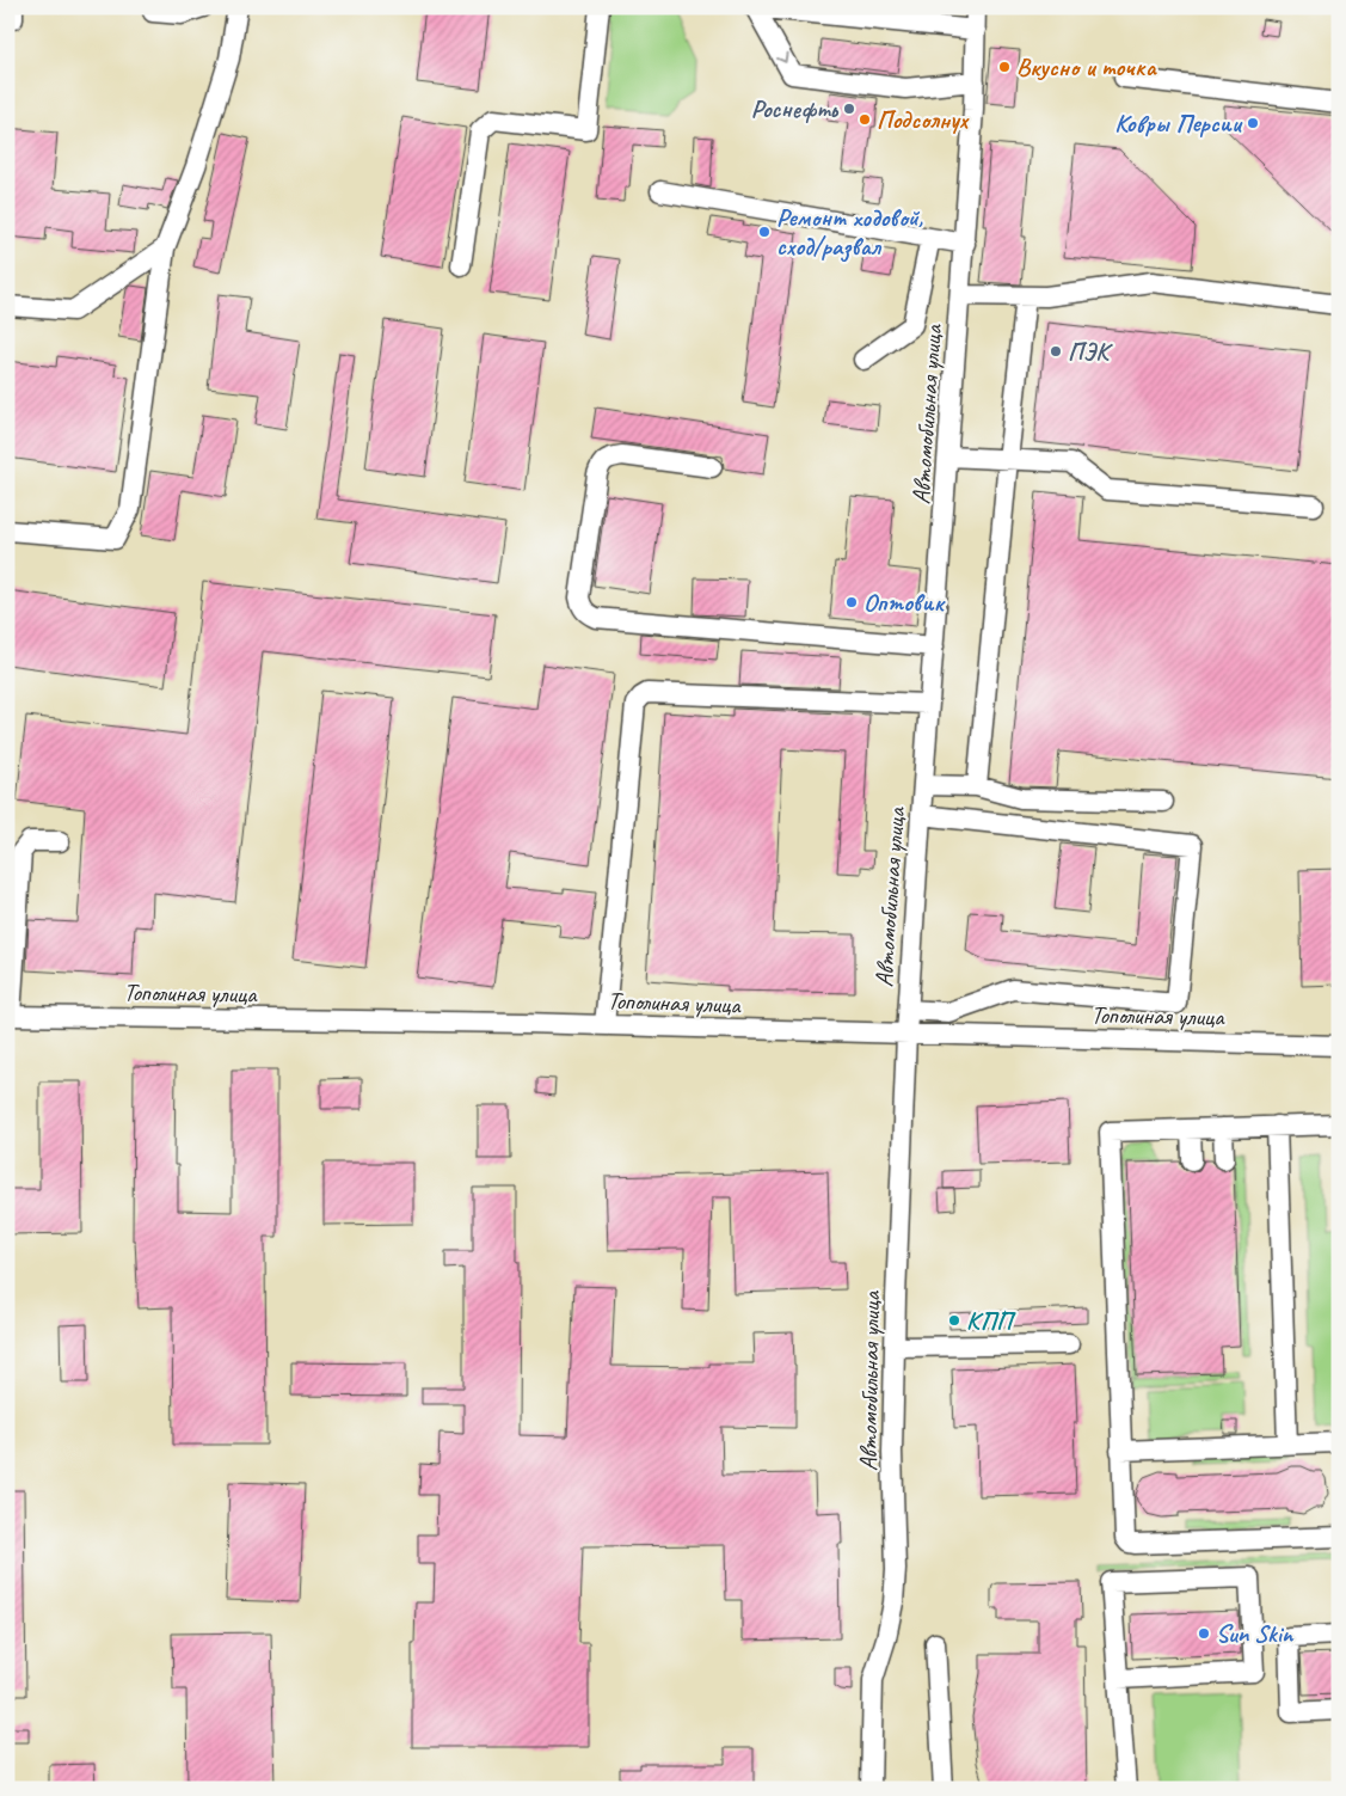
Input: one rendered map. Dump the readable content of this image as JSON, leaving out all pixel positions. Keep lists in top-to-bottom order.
{
  "streets": {
    "street": ["Автомобильная улица", "Тополиная улица"]
  },
  "crossings": [
    ["Автомобильная улица", "Тополиная улица"]
  ],
  "places": [
    "Вкусно и точка",
    "Роснефть",
    "Подсолнух",
    "Ковры Персии",
    "Ремонт ходовой, сход/развал",
    "ПЭК",
    "Оптовик",
    "КПП",
    "Sun Skin"
  ]
}
